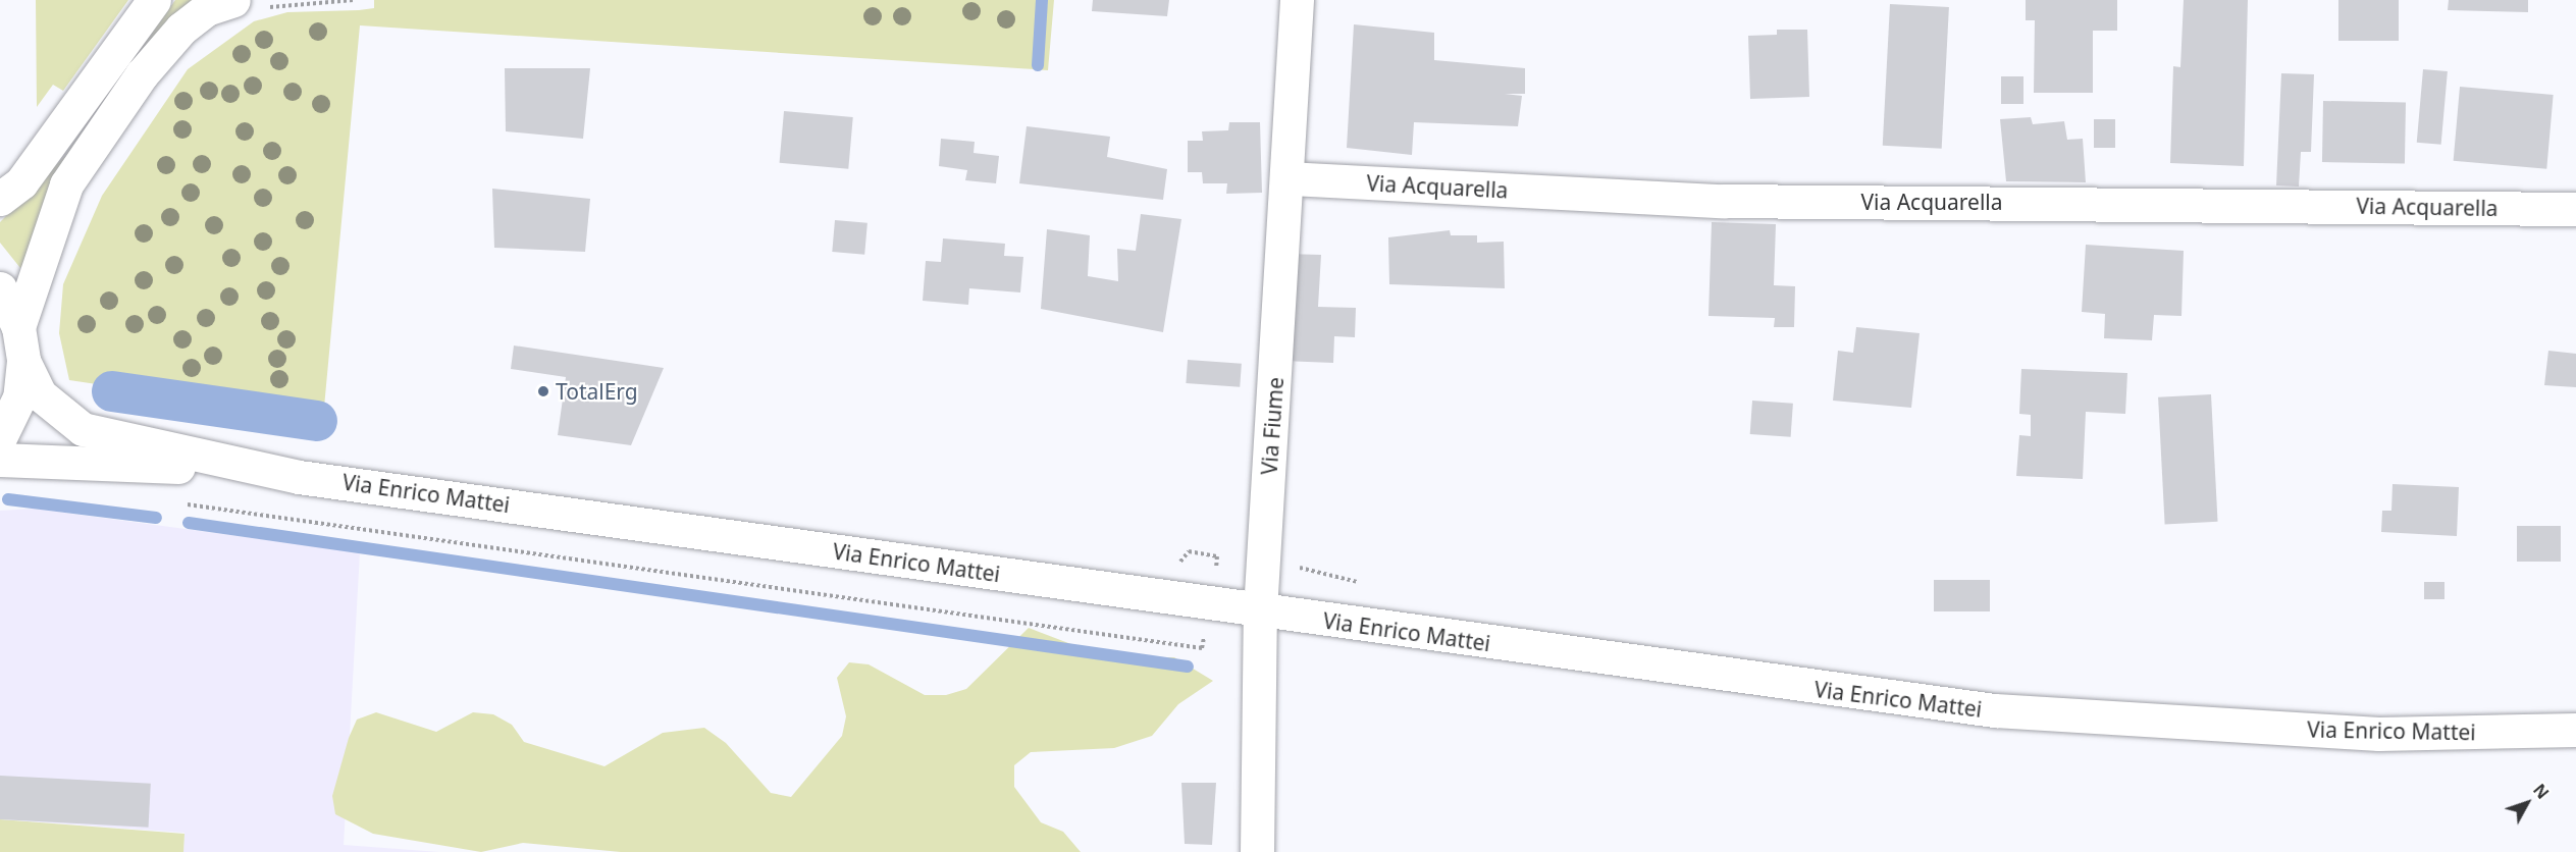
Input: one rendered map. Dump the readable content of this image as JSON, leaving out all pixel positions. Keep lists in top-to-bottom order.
{
  "streets": {
    "main road": ["Via Acquarella", "Via Fiume", "Via Enrico Mattei"]
  },
  "crossings": [
    ["Via Acquarella", "Via Fiume"],
    ["Via Fiume", "Via Enrico Mattei"]
  ],
  "places": ["TotalErg"],
  "north": "top right"
}
